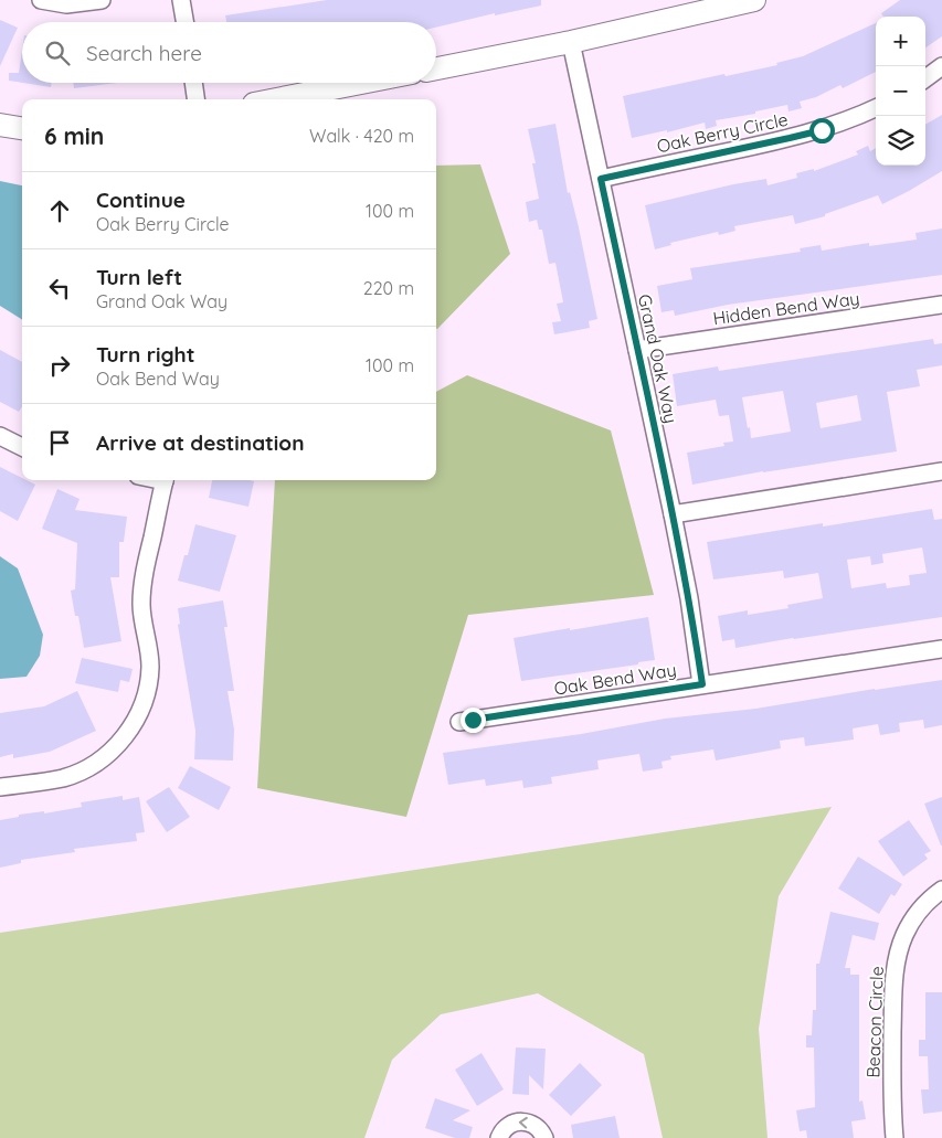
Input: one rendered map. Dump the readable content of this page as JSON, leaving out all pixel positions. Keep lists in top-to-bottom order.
{
  "streets": {
    "street": [
      "Oak Berry Circle",
      "Hidden Bend Way",
      "Grand Oak Way",
      "Oak Bend Way",
      "Beacon Circle"
    ]
  },
  "crossings": [
    ["Oak Berry Circle", "Grand Oak Way"],
    ["Hidden Bend Way", "Grand Oak Way"],
    ["Grand Oak Way", "Oak Bend Way"]
  ],
  "page": {
    "map_buttons": ["+", "−"],
    "search": "Search here",
    "heading": ["6 min", "Walk · 420 m"],
    "list": [
      ["Continue", "Oak Berry Circle", "100 m"],
      ["Turn left", "Grand Oak Way", "220 m"],
      ["Turn right", "Oak Bend Way", "100 m"],
      "Arrive at destination"
    ]
  }
}
